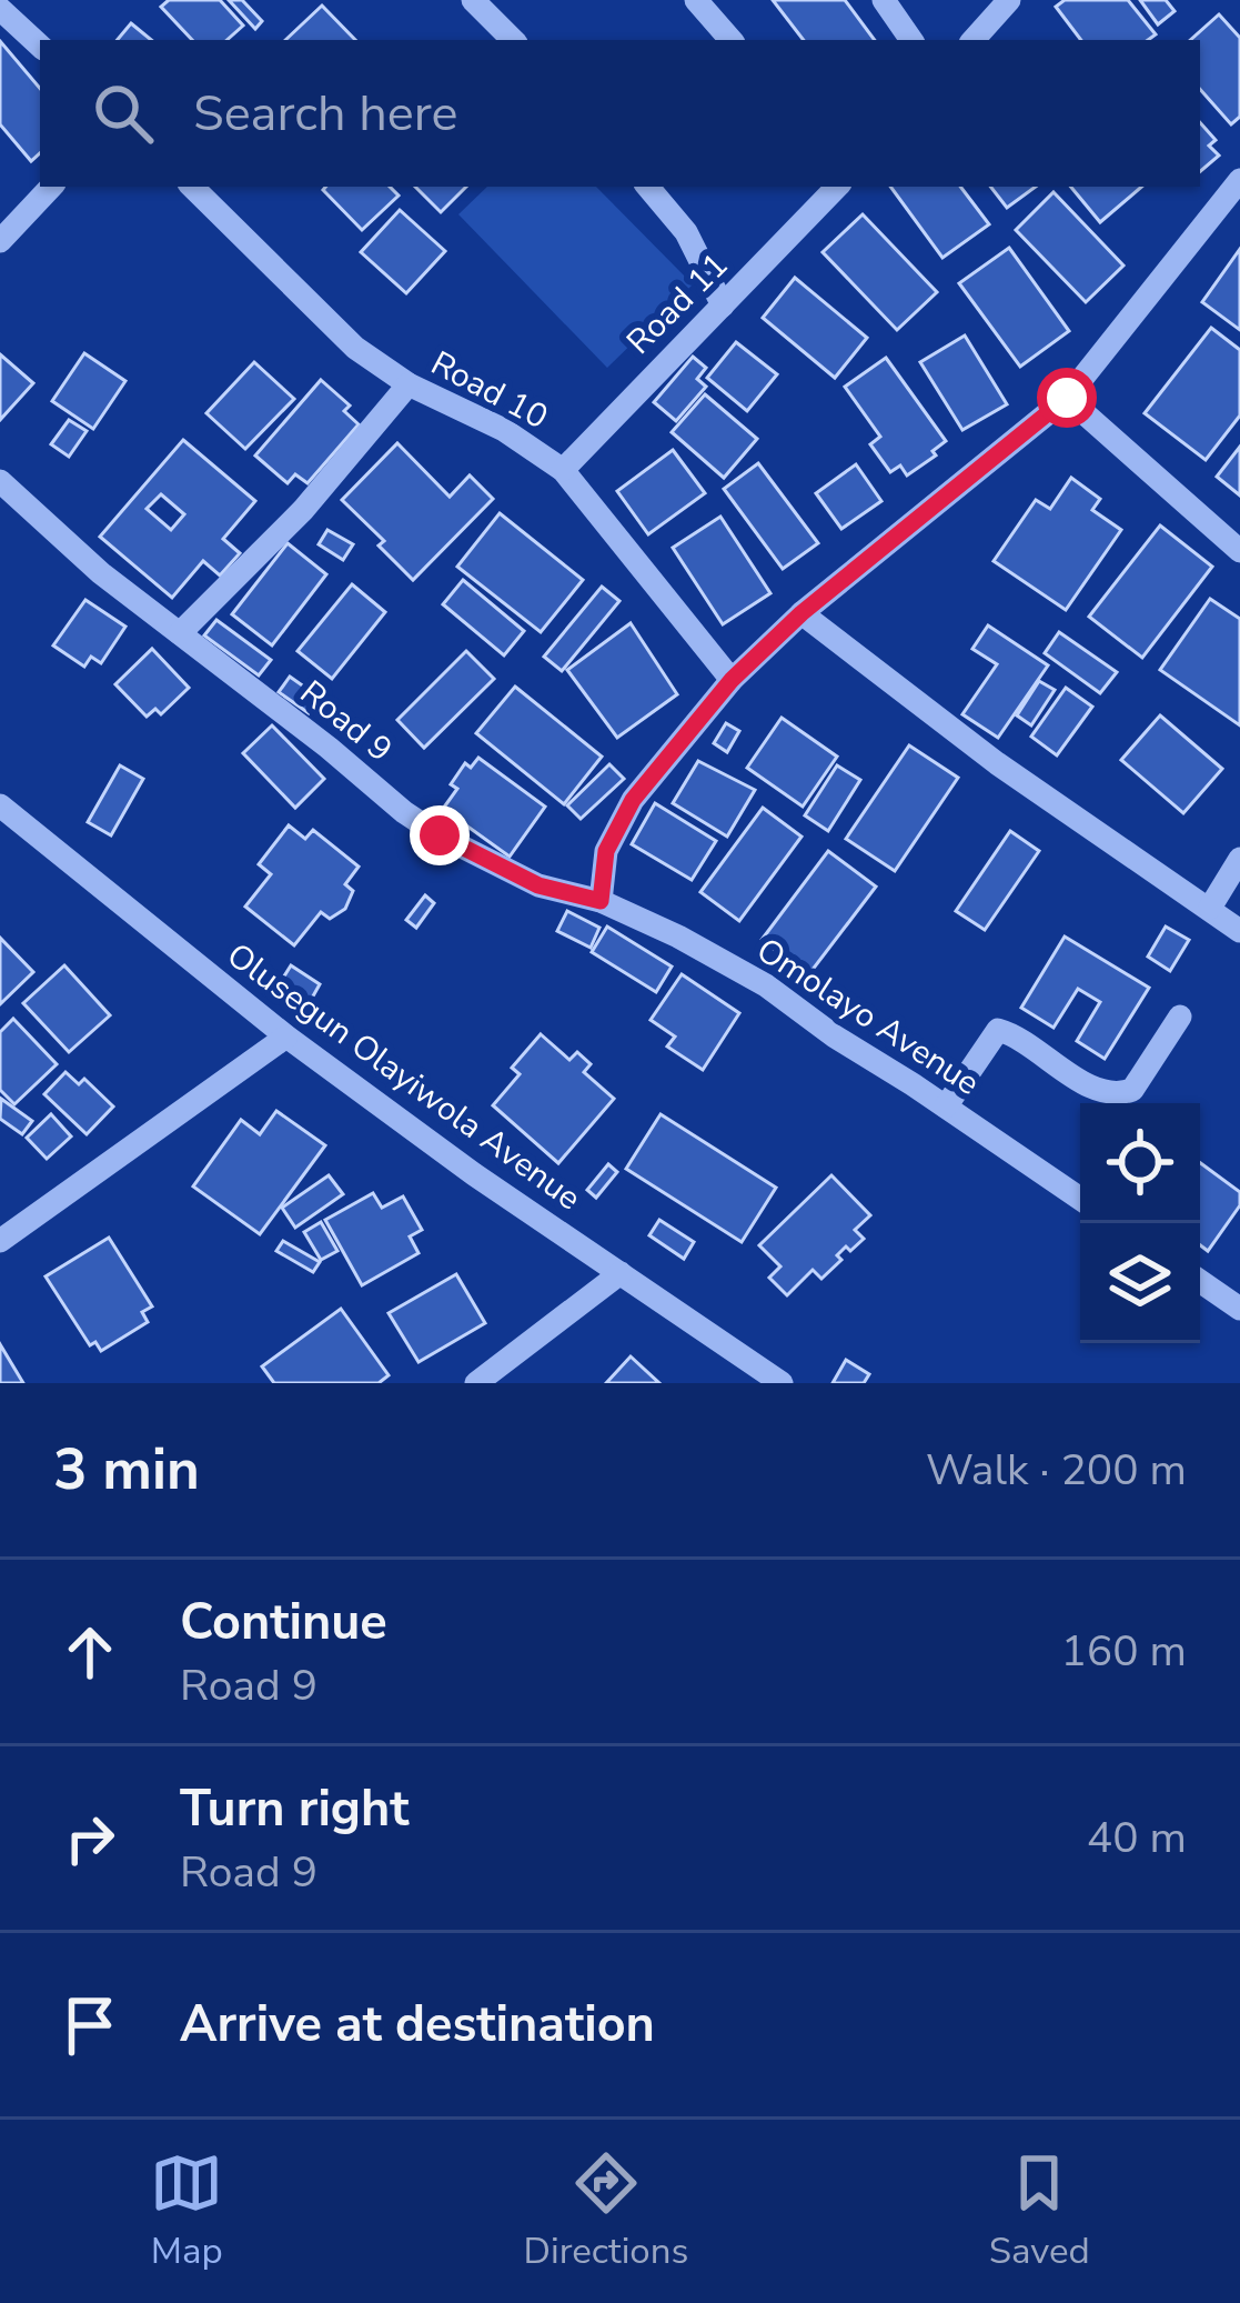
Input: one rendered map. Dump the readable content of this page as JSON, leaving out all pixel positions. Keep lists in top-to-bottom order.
{
  "streets": {
    "street": [
      "Road 11",
      "Road 10",
      "Road 9",
      "Omolayo Avenue",
      "Olusegun Olayiwola Avenue"
    ]
  },
  "crossings": [
    ["Road 11", "Road 10"],
    ["Road 9", "Omolayo Avenue"]
  ],
  "page": {
    "search": "Search here",
    "heading": ["3 min", "Walk · 200 m"],
    "list": [
      ["Continue", "Road 9", "160 m"],
      ["Turn right", "Road 9", "40 m"],
      "Arrive at destination"
    ],
    "nav": ["Map", "Directions", "Saved"]
  }
}
